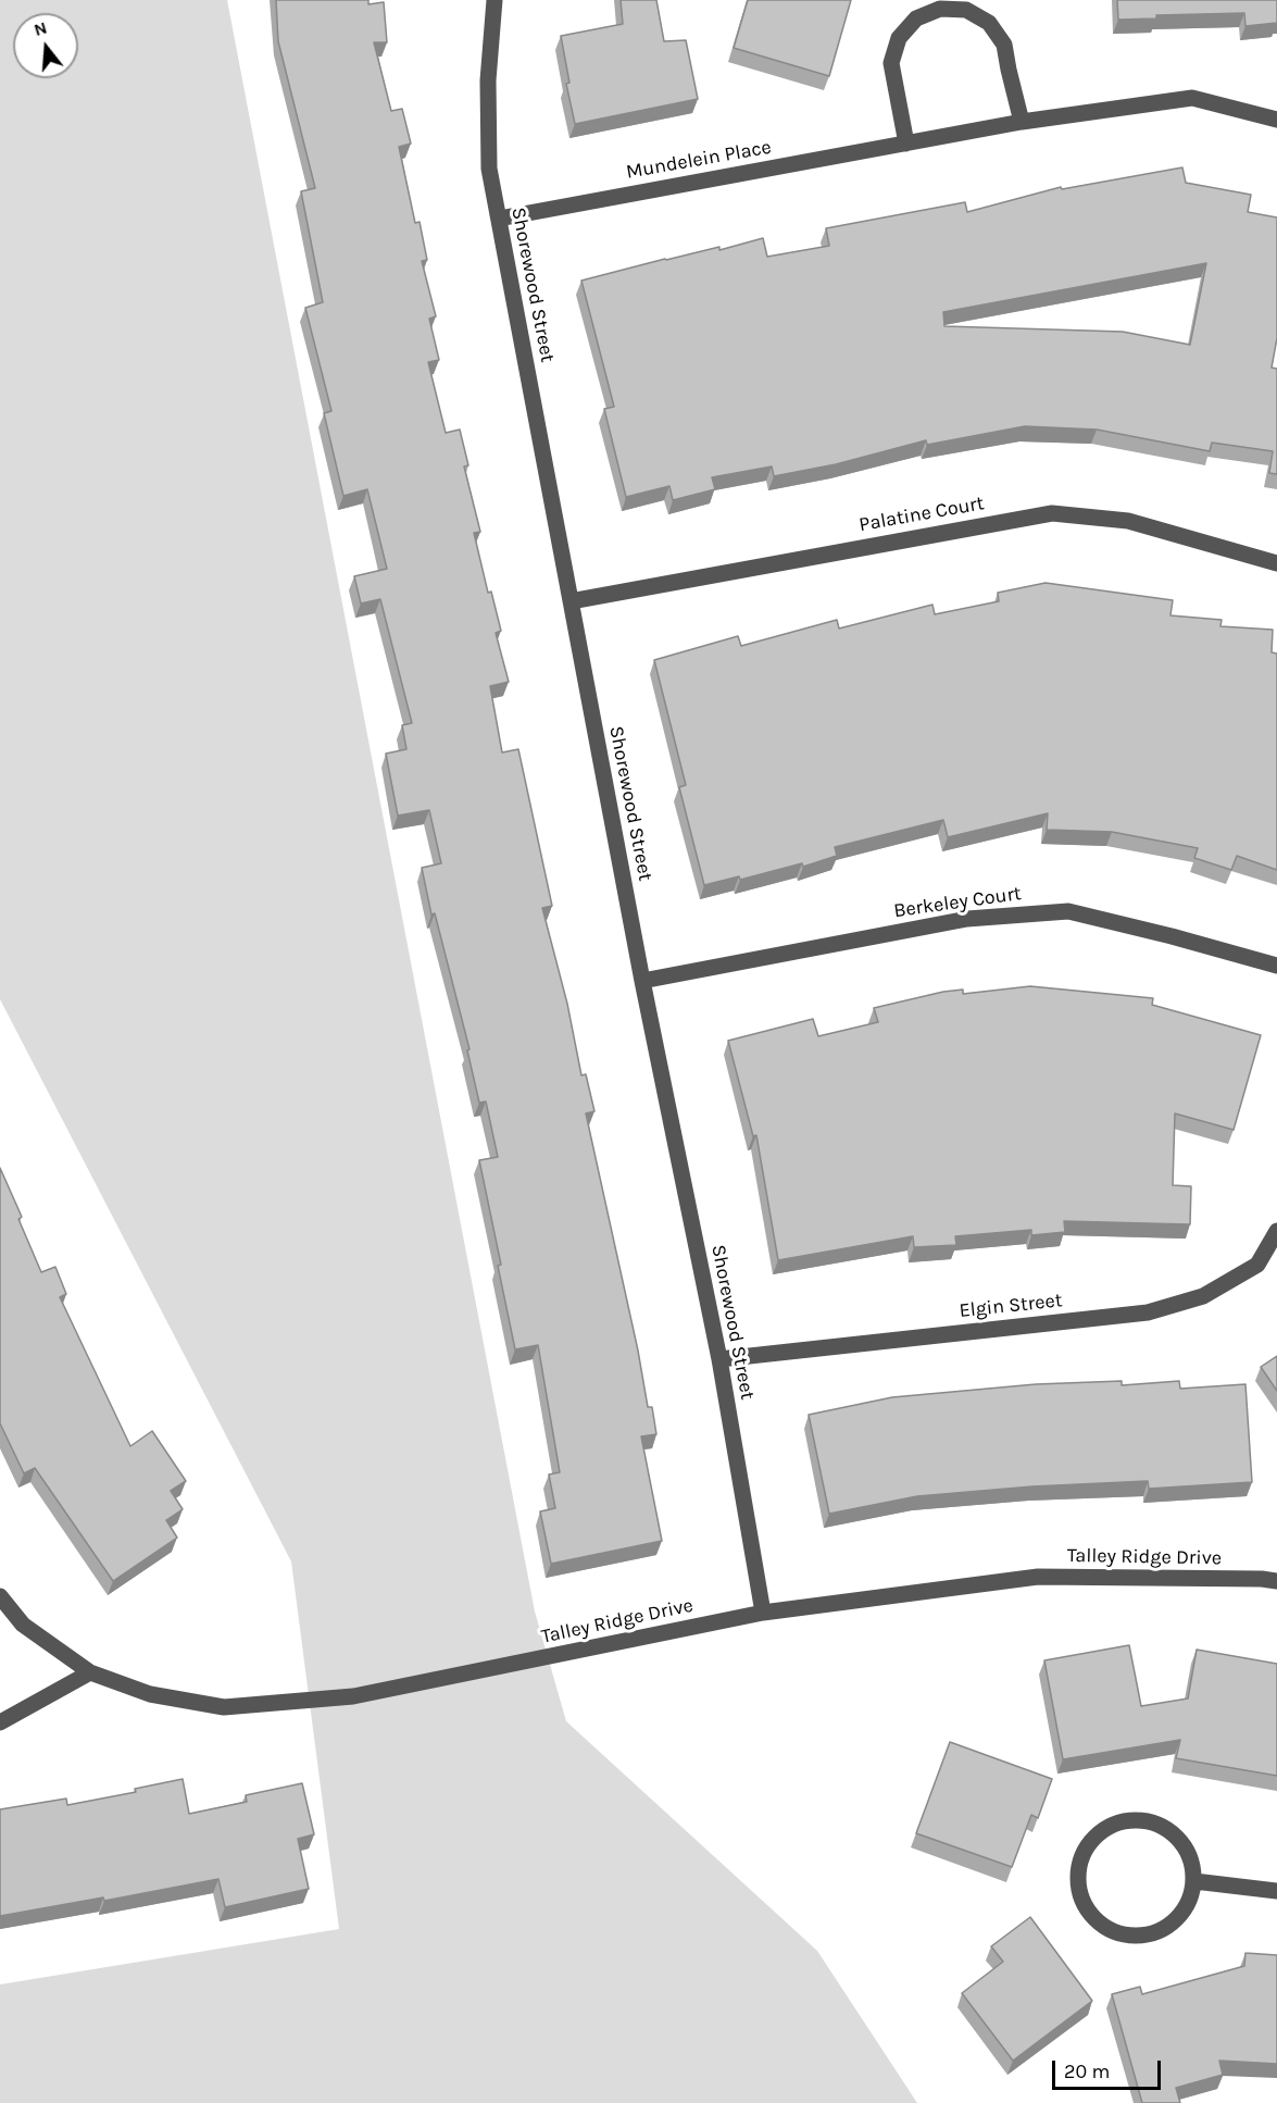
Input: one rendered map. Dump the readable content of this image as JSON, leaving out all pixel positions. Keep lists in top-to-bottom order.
{
  "streets": {
    "street": [
      "Mundelein Place",
      "Shorewood Street",
      "Palatine Court",
      "Berkeley Court",
      "Elgin Street",
      "Talley Ridge Drive"
    ]
  },
  "crossings": [
    ["Mundelein Place", "Shorewood Street"],
    ["Shorewood Street", "Palatine Court"],
    ["Shorewood Street", "Berkeley Court"],
    ["Shorewood Street", "Elgin Street"],
    ["Shorewood Street", "Talley Ridge Drive"]
  ],
  "scale_bar": "20 m",
  "north": "top"
}
